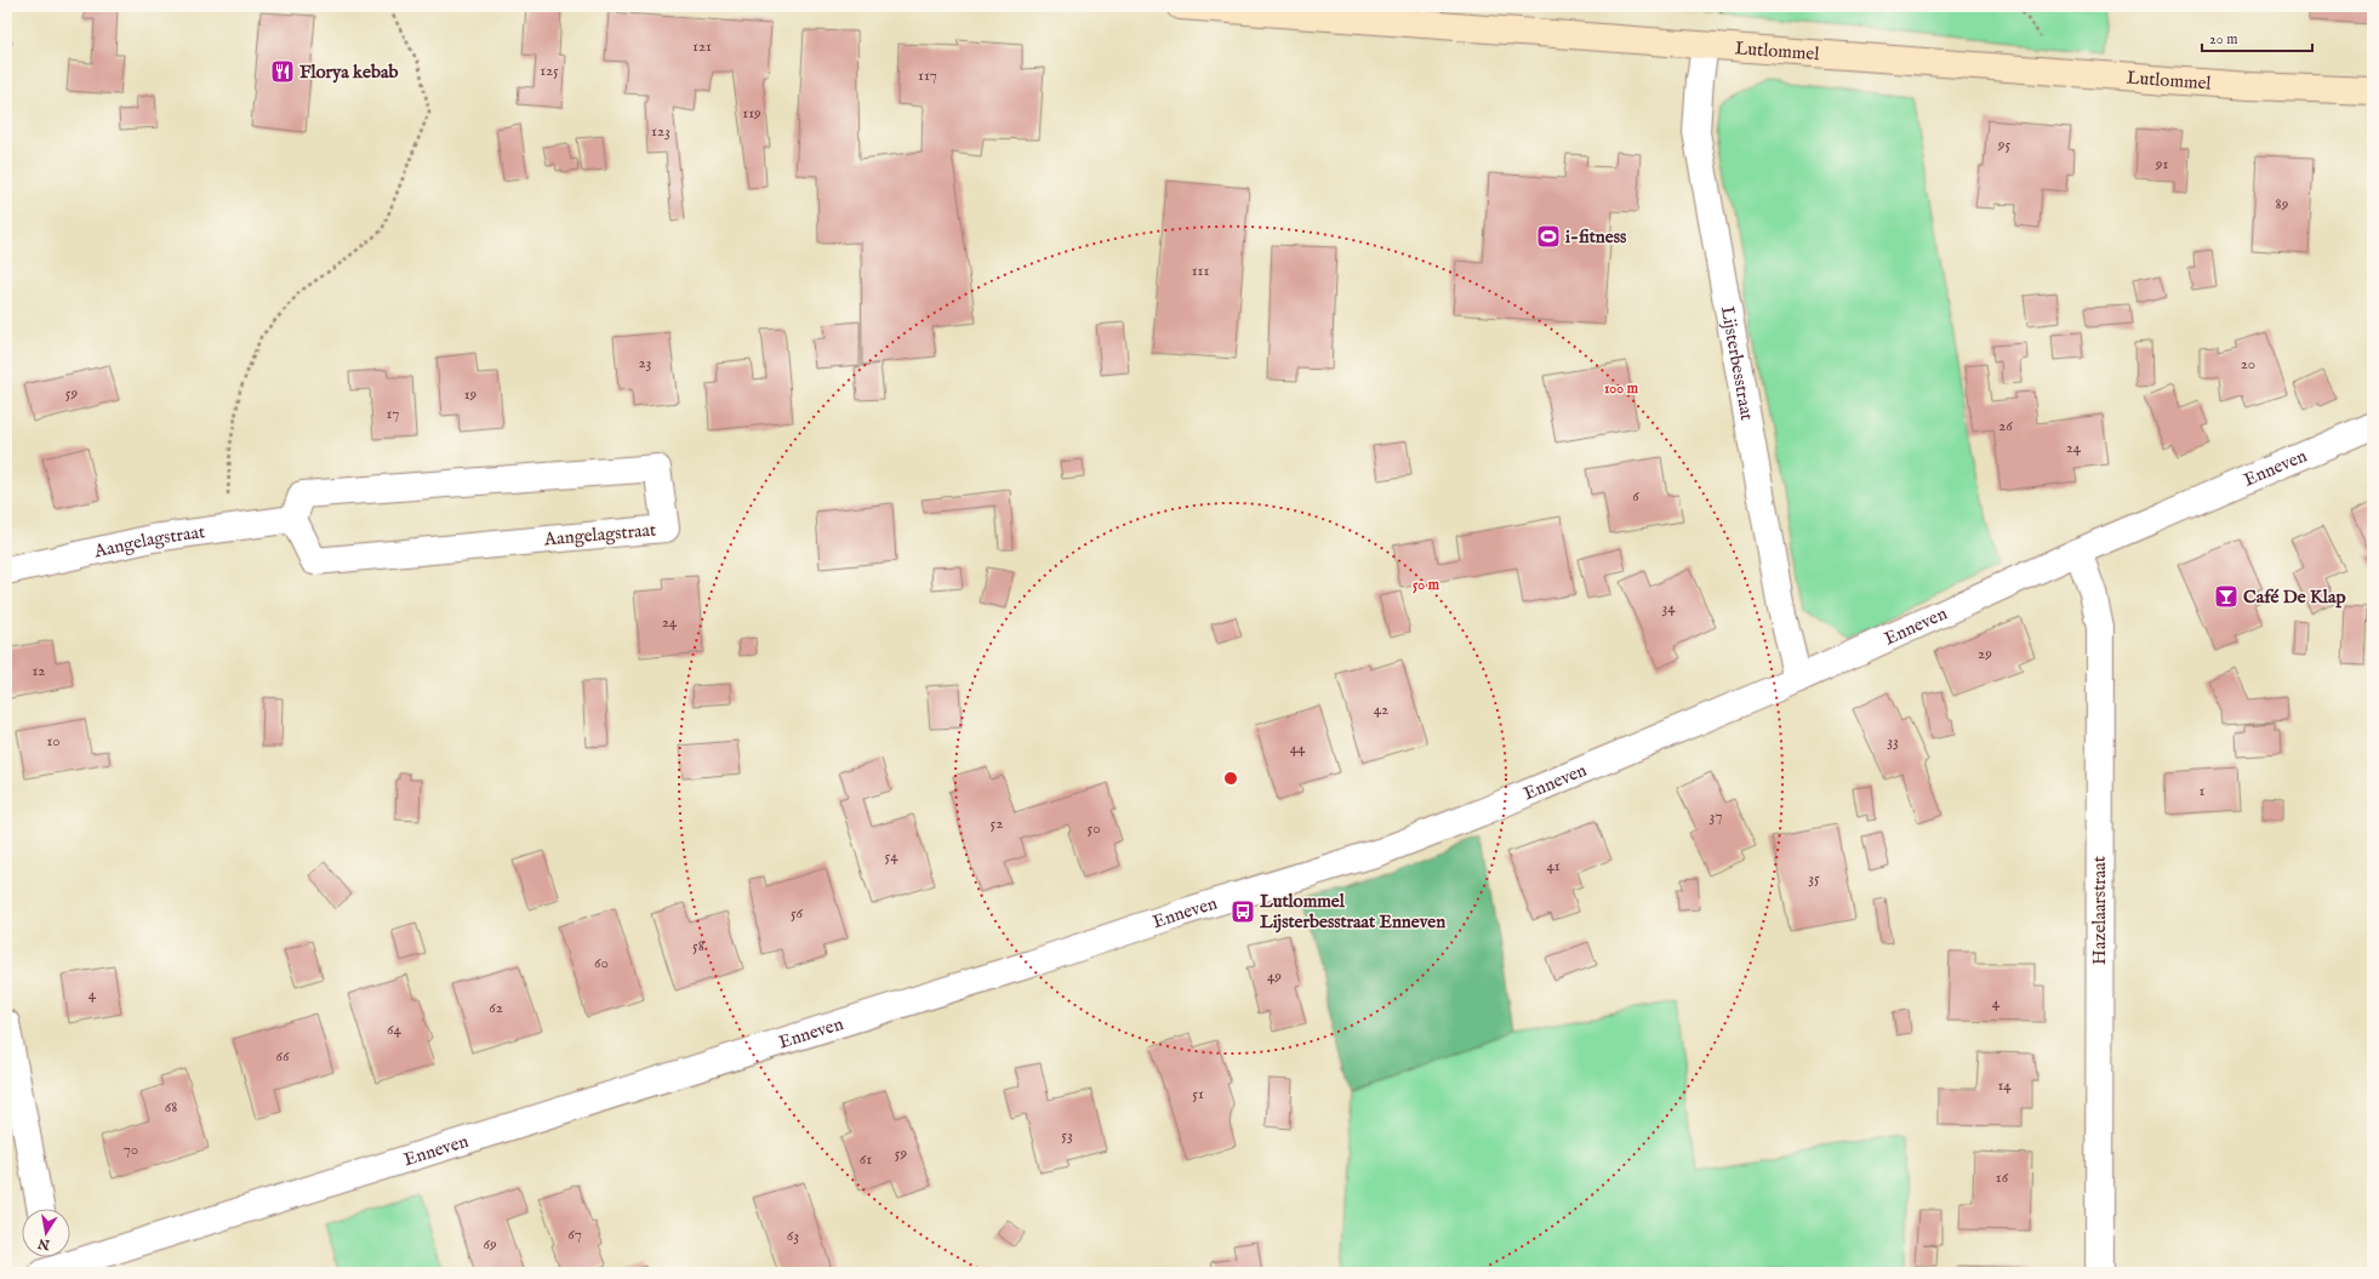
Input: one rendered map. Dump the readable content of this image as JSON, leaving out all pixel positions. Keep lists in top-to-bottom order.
{
  "streets": {
    "main road": ["Lutlommel"],
    "street": [
      "Lijsterbesstraat",
      "Enneven",
      "Aangelagstraat",
      "Hazelaarstraat"
    ]
  },
  "crossings": [
    ["Lutlommel", "Lijsterbesstraat"],
    ["Lijsterbesstraat", "Enneven"],
    ["Enneven", "Hazelaarstraat"]
  ],
  "places": {
    "restaurant": ["Florya kebab"],
    "sports": ["i-fitness"],
    "bar": ["Café De Klap"],
    "bus stop": ["Lutlommel Lijsterbesstraat Enneven"]
  },
  "house_numbers": [
    "121",
    "125",
    "117",
    "119",
    "123",
    "95",
    "91",
    "89",
    "111",
    "23",
    "20",
    "59",
    "19",
    "17",
    "26",
    "24",
    "6",
    "34",
    "24",
    "29",
    "12",
    "42",
    "10",
    "33",
    "44",
    "1",
    "37",
    "52",
    "50",
    "54",
    "41",
    "35",
    "56",
    "58",
    "60",
    "49",
    "4",
    "4",
    "62",
    "64",
    "66",
    "14",
    "51",
    "68",
    "53",
    "70",
    "59",
    "61",
    "16",
    "67",
    "63",
    "69"
  ],
  "scale_bar": "20 m",
  "north": "bottom",
  "rings": ["100 m", "50 m"]
}
